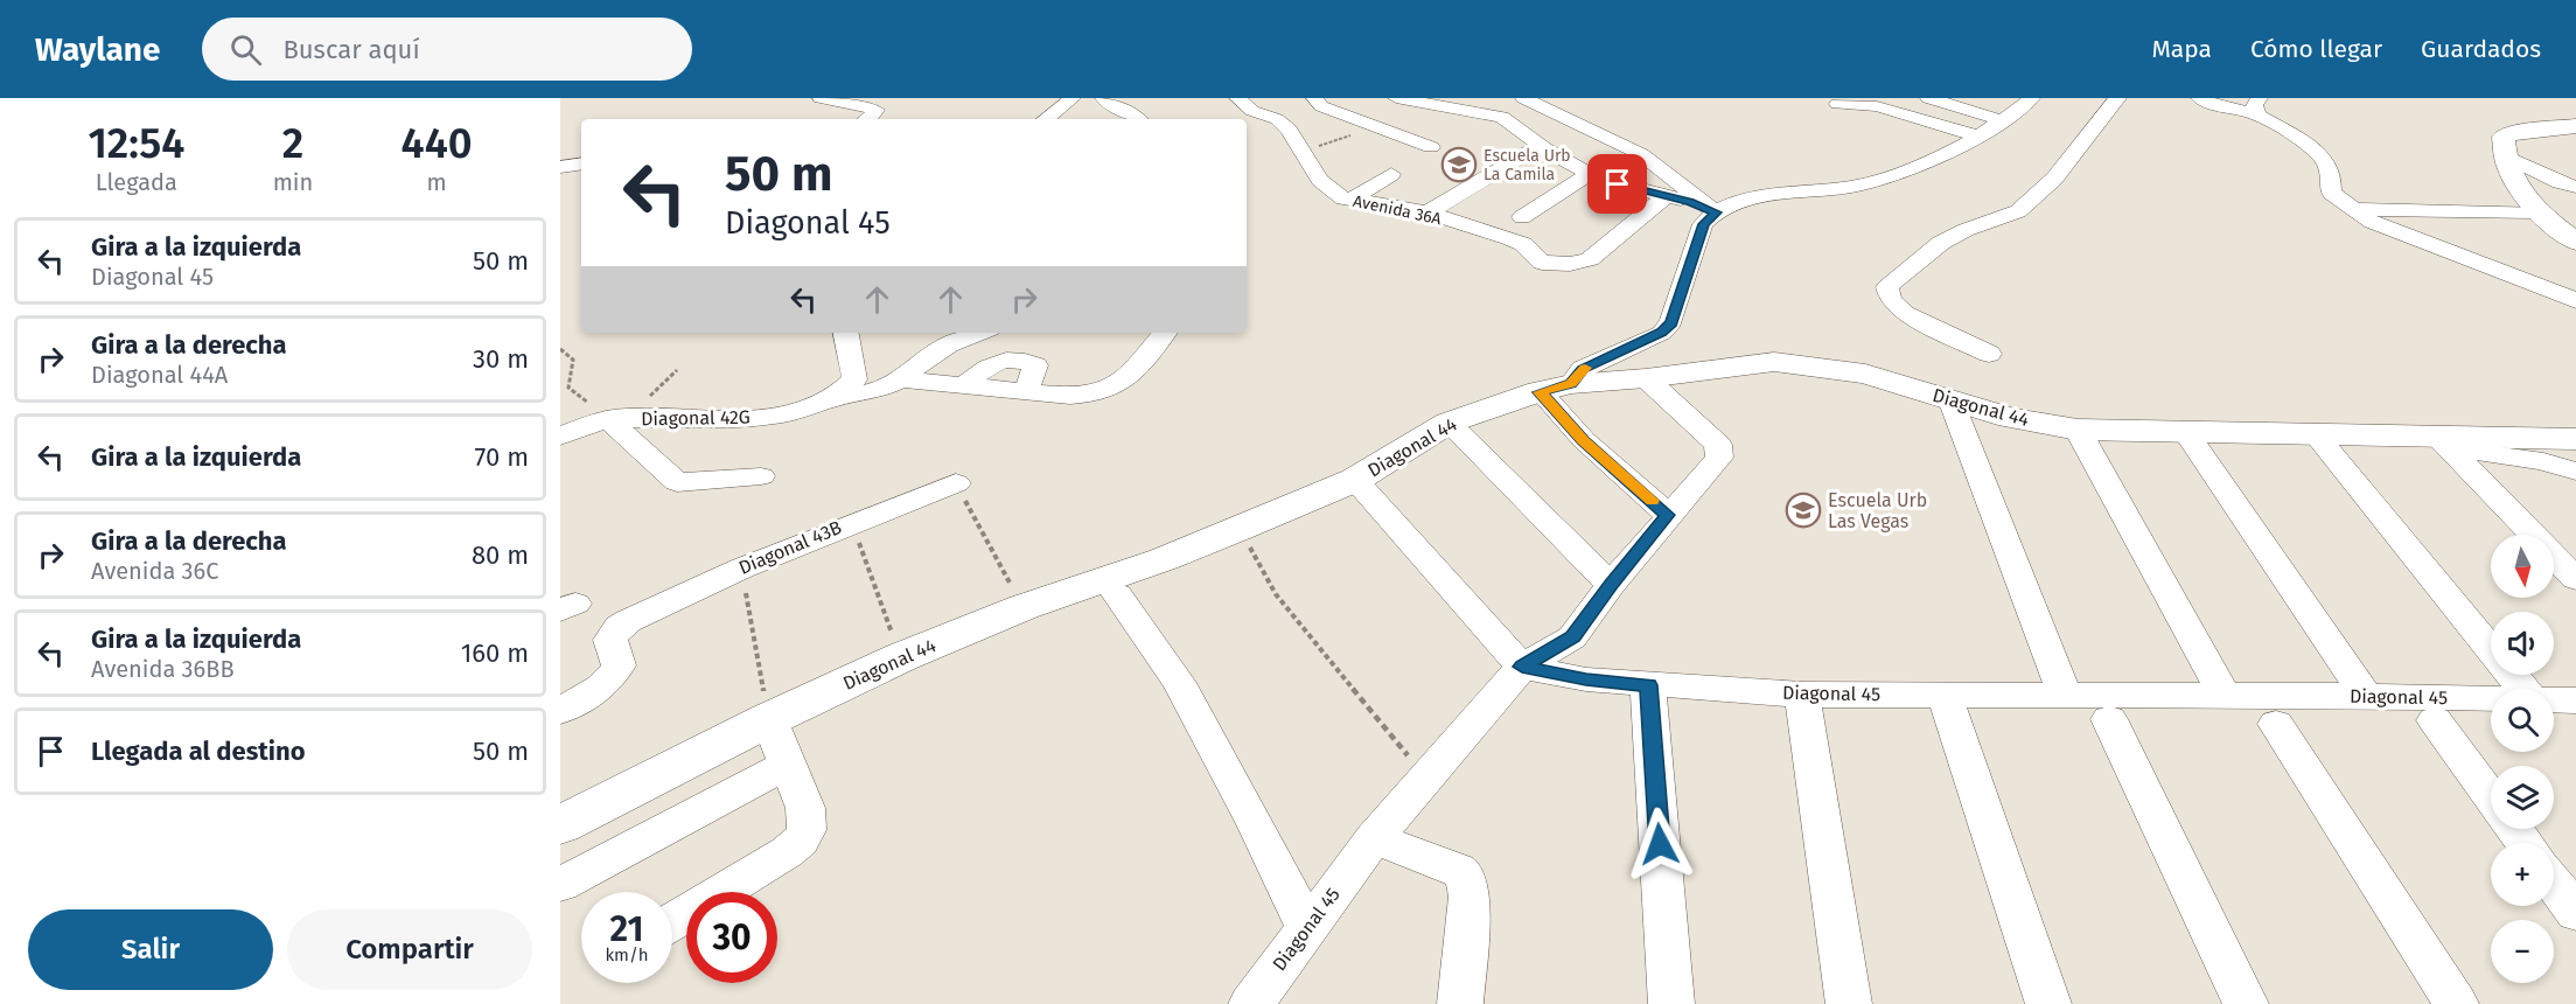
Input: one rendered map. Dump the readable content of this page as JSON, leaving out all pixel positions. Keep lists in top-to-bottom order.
{
  "streets": {
    "main road": ["Diagonal 44"],
    "street": [
      "Avenida 36A",
      "Diagonal 42G",
      "Diagonal 43B",
      "Diagonal 45"
    ]
  },
  "places": {
    "school or university": ["Escuela Urb La Camila", "Escuela Urb Las Vegas"]
  },
  "north": "bottom",
  "page": {
    "header": "Waylane",
    "search": "Buscar aquí",
    "nav": ["Mapa", "Cómo llegar", "Guardados"],
    "eta": [
      "12:54",
      "Llegada",
      "2",
      "min",
      "440",
      "m"
    ],
    "turn": ["50 m", "Diagonal 45"],
    "list": [
      {
        "name": "Gira a la izquierda",
        "note": "Diagonal 45",
        "value": "50 m"
      },
      {
        "name": "Gira a la derecha",
        "note": "Diagonal 44A",
        "value": "30 m"
      },
      {
        "name": "Gira a la izquierda",
        "value": "70 m"
      },
      {
        "name": "Gira a la derecha",
        "note": "Avenida 36C",
        "value": "80 m"
      },
      {
        "name": "Gira a la izquierda",
        "note": "Avenida 36BB",
        "value": "160 m"
      },
      {
        "name": "Llegada al destino",
        "value": "50 m"
      }
    ],
    "map_buttons": ["+", "−"],
    "speed": "21 km/h",
    "limit": "30",
    "buttons": ["Salir", "Compartir"]
  }
}
